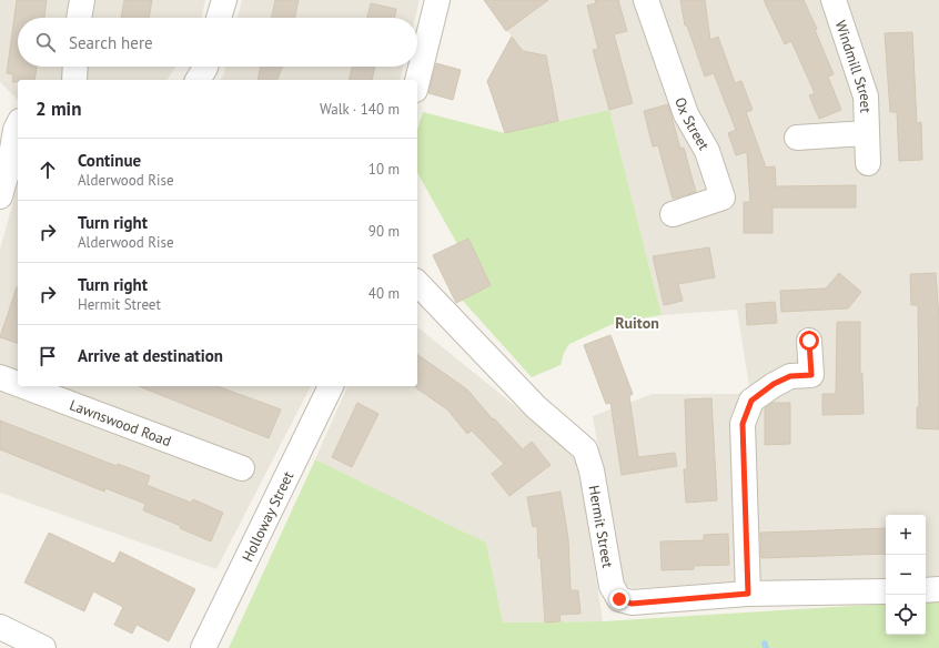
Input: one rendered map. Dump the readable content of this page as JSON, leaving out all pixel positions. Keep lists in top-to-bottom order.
{
  "streets": {
    "street": [
      "Windmill Street",
      "Ox Street",
      "Lawnswood Road",
      "Holloway Street",
      "Hermit Street"
    ]
  },
  "districts": ["Ruiton"],
  "page": {
    "search": "Search here",
    "heading": ["2 min", "Walk · 140 m"],
    "list": [
      ["Continue", "Alderwood Rise", "10 m"],
      ["Turn right", "Alderwood Rise", "90 m"],
      ["Turn right", "Hermit Street", "40 m"],
      "Arrive at destination"
    ],
    "map_buttons": ["+", "−"]
  }
}
